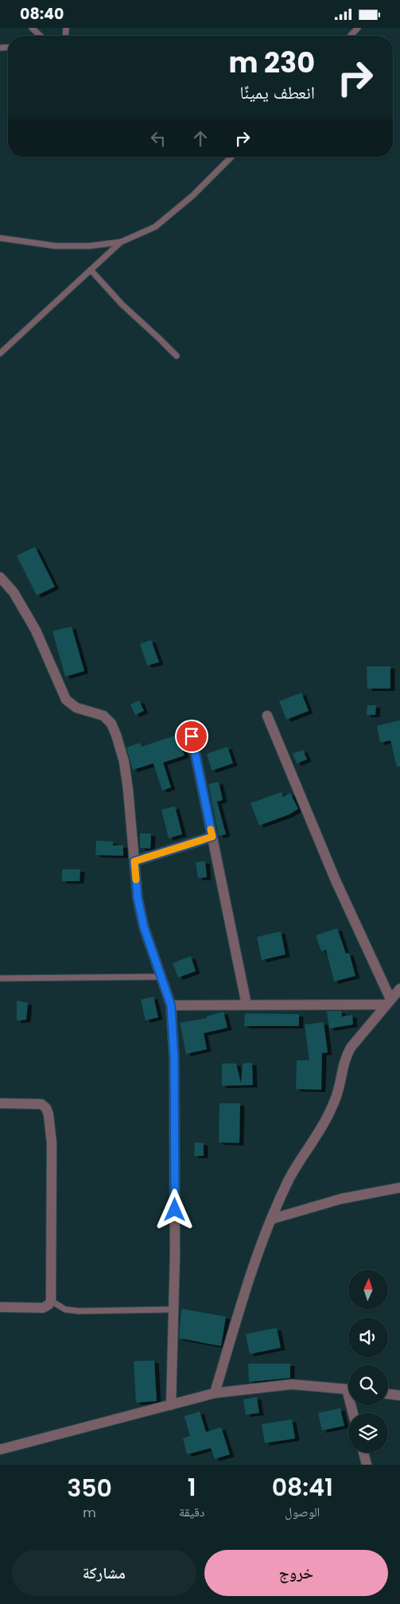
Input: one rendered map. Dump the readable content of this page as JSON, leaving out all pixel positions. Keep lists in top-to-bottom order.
{
  "north": "top",
  "page": {
    "status": "08:40",
    "turn": ["230 m", "انعطف يمينًا"],
    "eta": [
      "08:41",
      "الوصول",
      "1",
      "دقيقة",
      "350",
      "m"
    ],
    "buttons": ["خروج", "مشاركة"]
  }
}
